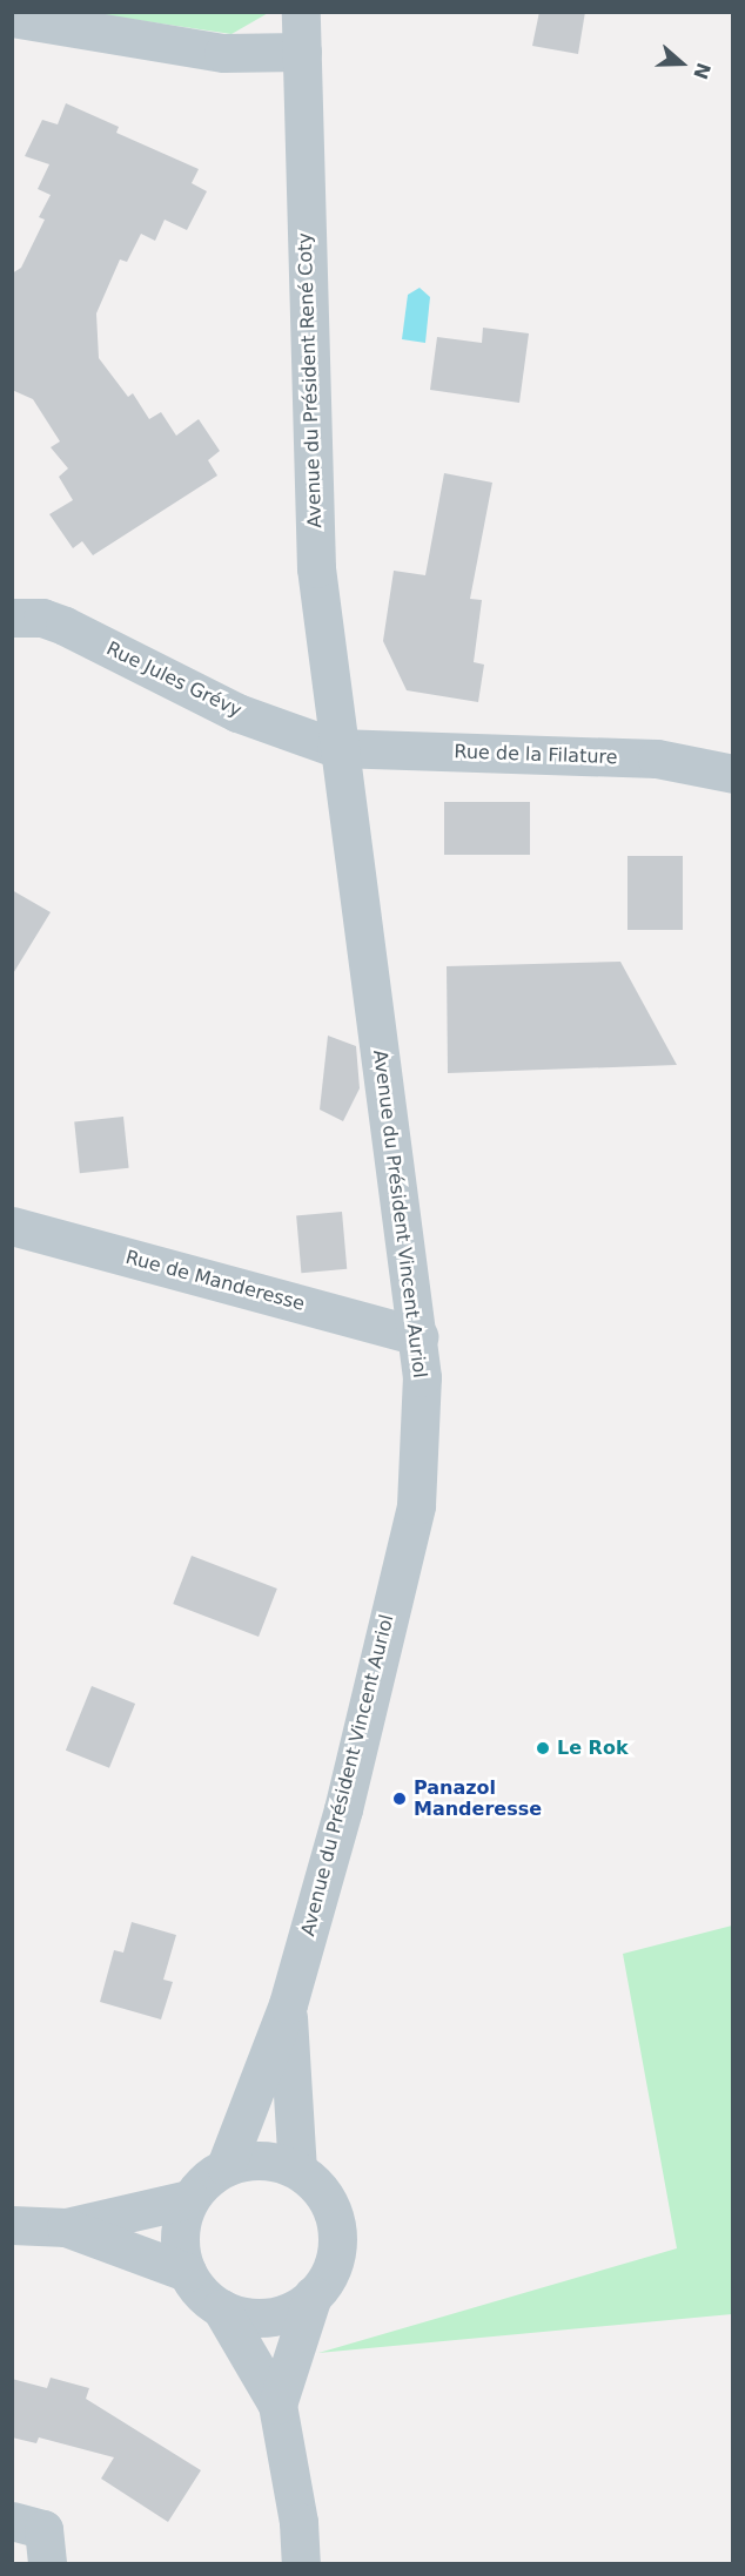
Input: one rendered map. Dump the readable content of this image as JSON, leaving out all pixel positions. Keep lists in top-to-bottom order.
{
  "streets": {
    "street": [
      "Avenue du Président René Coty",
      "Rue Jules Grévy",
      "Rue de la Filature",
      "Avenue du Président Vincent Auriol",
      "Rue de Manderesse"
    ]
  },
  "crossings": [
    ["Avenue du Président René Coty", "Rue Jules Grévy"],
    ["Avenue du Président René Coty", "Rue de la Filature"],
    ["Avenue du Président René Coty", "Avenue du Président Vincent Auriol"],
    ["Rue Jules Grévy", "Rue de la Filature"],
    ["Rue Jules Grévy", "Avenue du Président Vincent Auriol"],
    ["Rue de la Filature", "Avenue du Président Vincent Auriol"],
    ["Avenue du Président Vincent Auriol", "Rue de Manderesse"]
  ],
  "places": ["Le Rok", "Panazol Manderesse"],
  "north": "right"
}
